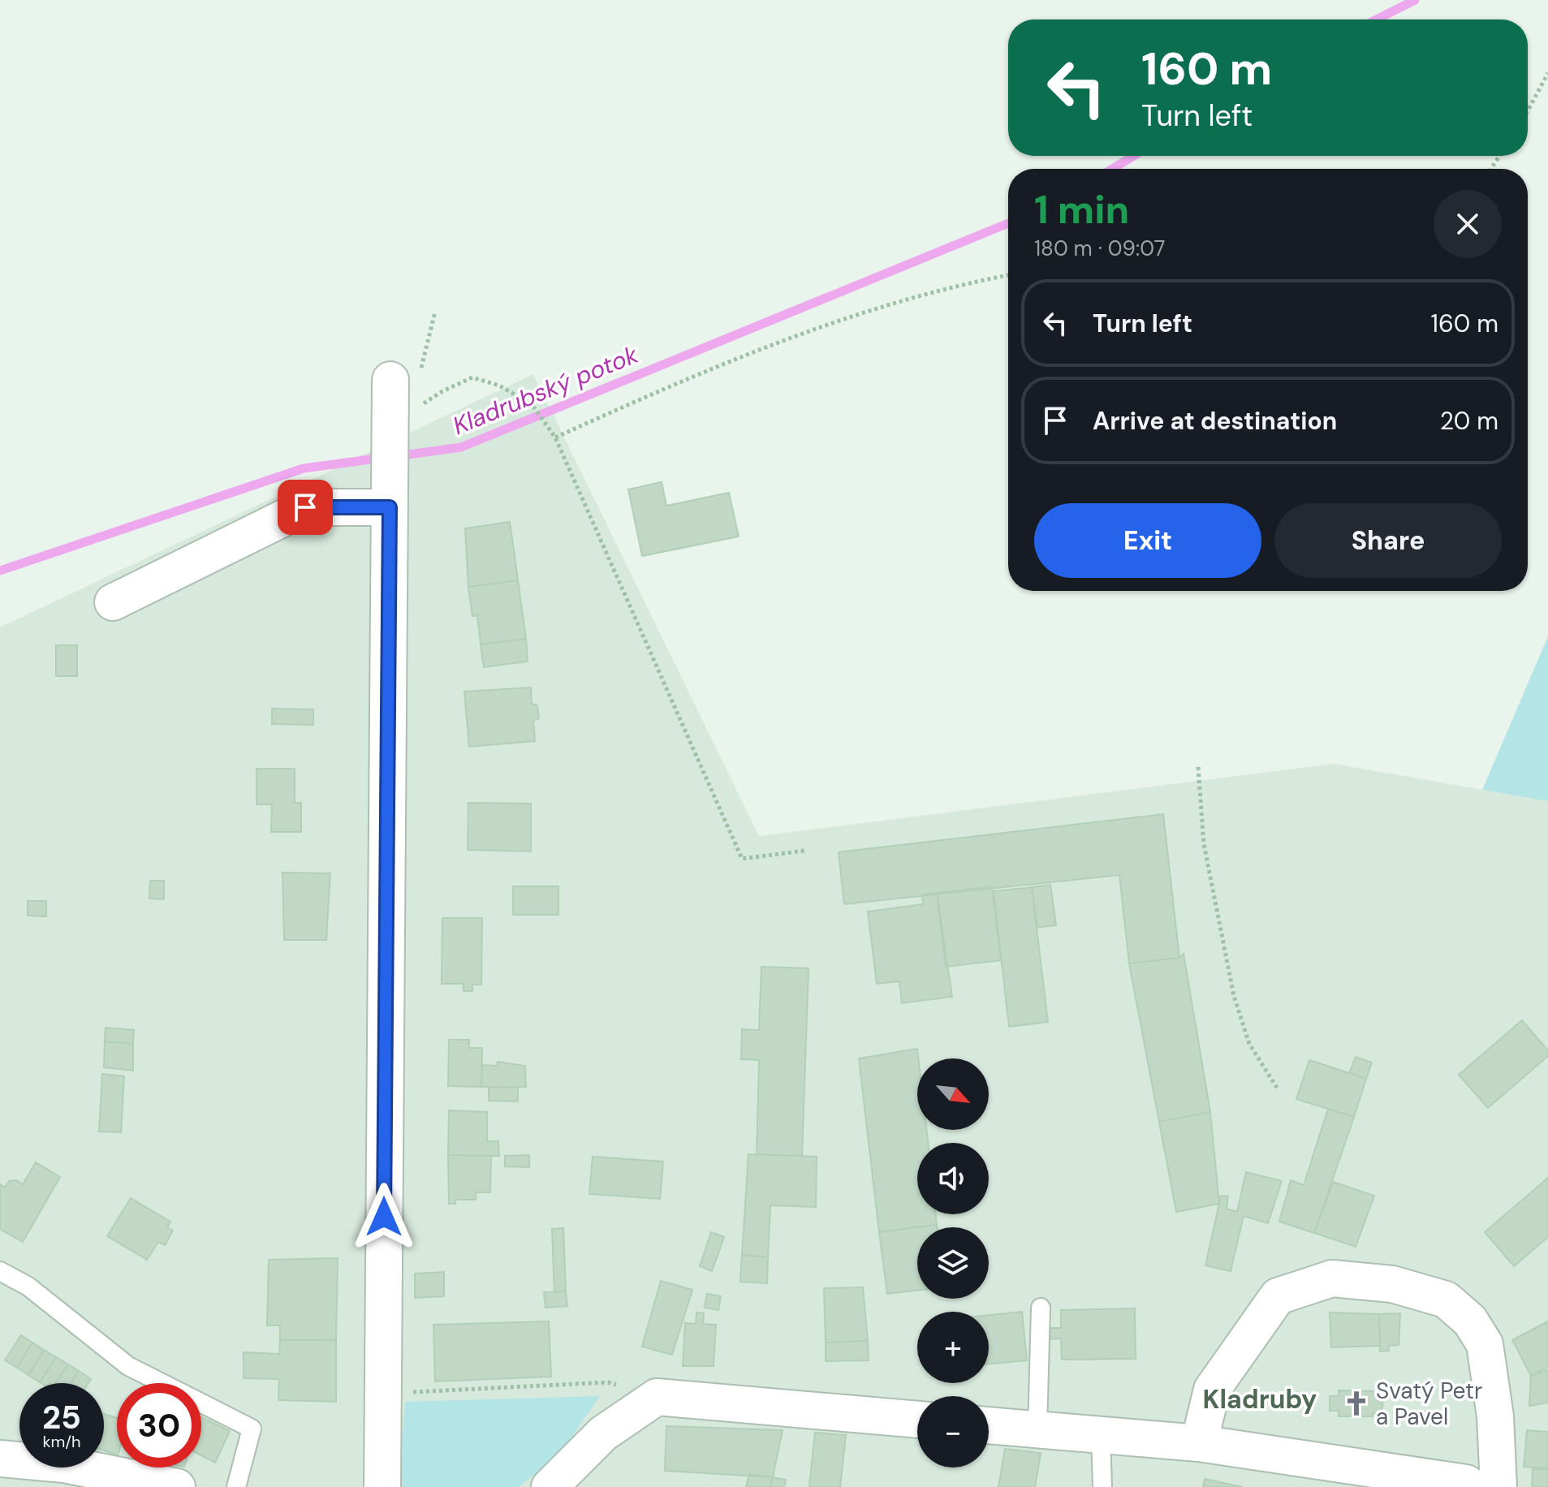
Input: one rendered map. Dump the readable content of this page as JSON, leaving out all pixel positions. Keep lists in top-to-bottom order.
{
  "districts": ["Kladruby"],
  "water": ["Kladrubský potok"],
  "places": {
    "church": ["Svatý Petr a Pavel"]
  },
  "north": "bottom right",
  "page": {
    "turn": ["160 m", "Turn left"],
    "heading": ["1 min", "180 m · 09:07"],
    "list": [
      {
        "name": "Turn left",
        "value": "160 m"
      },
      {
        "name": "Arrive at destination",
        "value": "20 m"
      }
    ],
    "buttons": ["Exit", "Share"],
    "map_buttons": ["+", "−"],
    "speed": "25 km/h",
    "limit": "30"
  }
}
